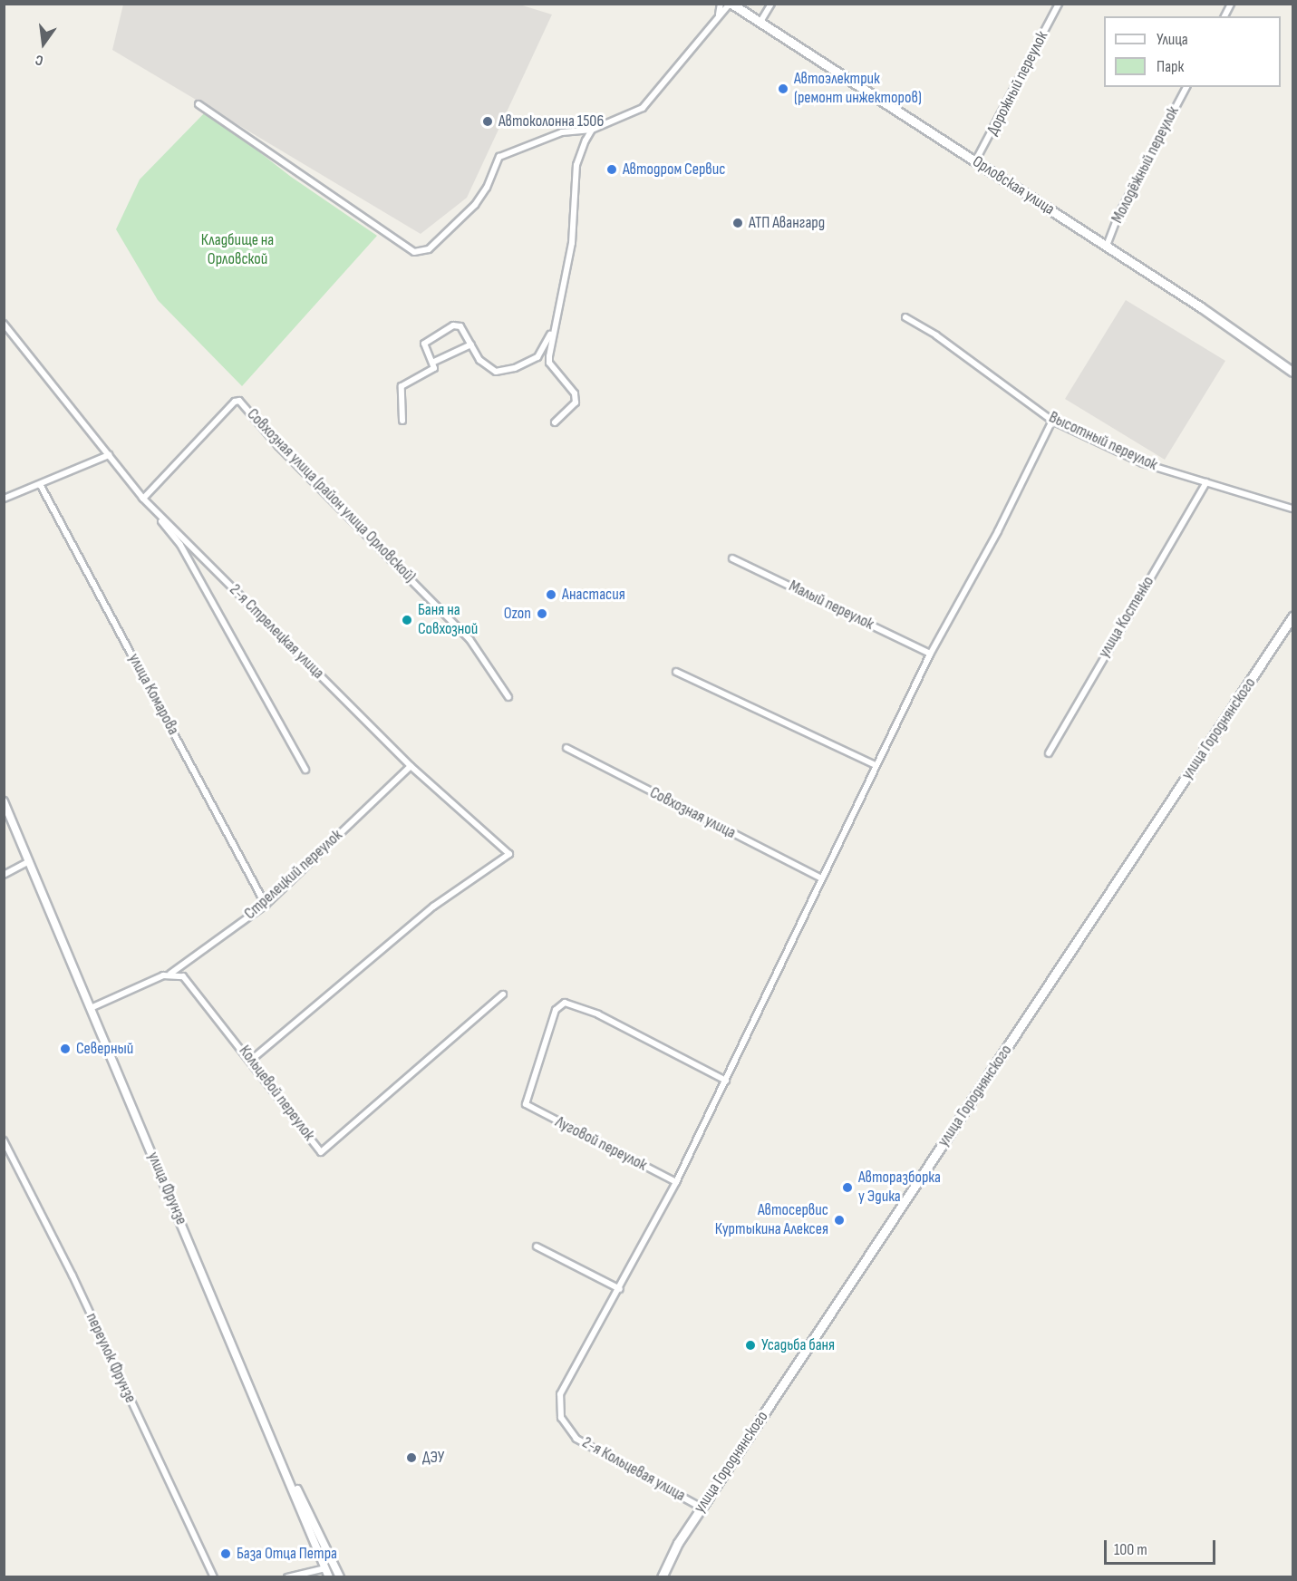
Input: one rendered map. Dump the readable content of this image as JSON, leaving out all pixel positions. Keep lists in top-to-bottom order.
{
  "streets": {
    "main road": ["Орловская улица", "улица Городнянского"],
    "street": [
      "Дорожный переулок",
      "Молодёжный переулок",
      "Высотный переулок",
      "Совхозная улица (район улица Орловской)",
      "Малый переулок",
      "улица Костенко",
      "2-я Стрелецкая улица",
      "улица Комарова",
      "Совхозная улица",
      "Стрелецкий переулок",
      "Кольцевой переулок",
      "Луговой переулок",
      "улица Фрунзе",
      "переулок Фрунзе",
      "2-я Кольцевая улица"
    ]
  },
  "crossings": [
    ["Дорожный переулок", "Орловская улица"],
    ["Молодёжный переулок", "Орловская улица"],
    ["Высотный переулок", "улица Костенко"],
    ["Совхозная улица (район улица Орловской)", "2-я Стрелецкая улица"],
    ["2-я Стрелецкая улица", "Стрелецкий переулок"],
    ["2-я Стрелецкая улица", "Кольцевой переулок"],
    ["улица Комарова", "Стрелецкий переулок"],
    ["улица Городнянского", "2-я Кольцевая улица"],
    ["Стрелецкий переулок", "Кольцевой переулок"]
  ],
  "parks": ["Кладбище на Орловской"],
  "places": [
    "Автоэлектрик (ремонт инжекторов)",
    "Автоколонна 1506",
    "Автодром Сервис",
    "АТП Авангард",
    "Анастасия",
    "Ozon",
    "Баня на Совхозной",
    "Северный",
    "Авторазборка у Эдика",
    "Автосервис Куртыкина Алексея",
    "Усадьба баня",
    "ДЭУ",
    "База Отца Петра"
  ],
  "legend": ["Улица", "Парк"],
  "scale_bar": "100 m",
  "north": "bottom"
}
